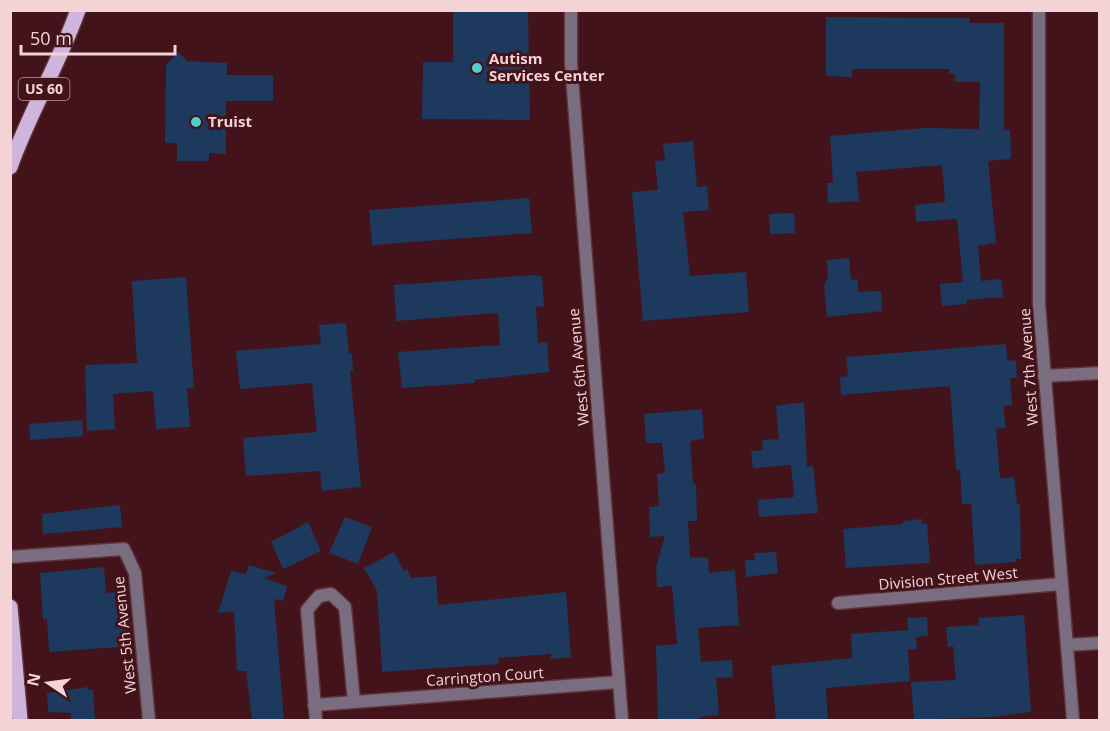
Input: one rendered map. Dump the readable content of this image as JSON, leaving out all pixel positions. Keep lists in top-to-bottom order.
{
  "streets": {
    "main road": ["US 60"],
    "street": [
      "West 6th Avenue",
      "West 7th Avenue",
      "Division Street West",
      "West 5th Avenue",
      "Carrington Court"
    ]
  },
  "crossings": [
    ["West 6th Avenue", "Carrington Court"],
    ["West 7th Avenue", "Division Street West"]
  ],
  "places": ["Autism Services Center", "Truist"],
  "scale_bar": "50 m",
  "north": "left"
}
